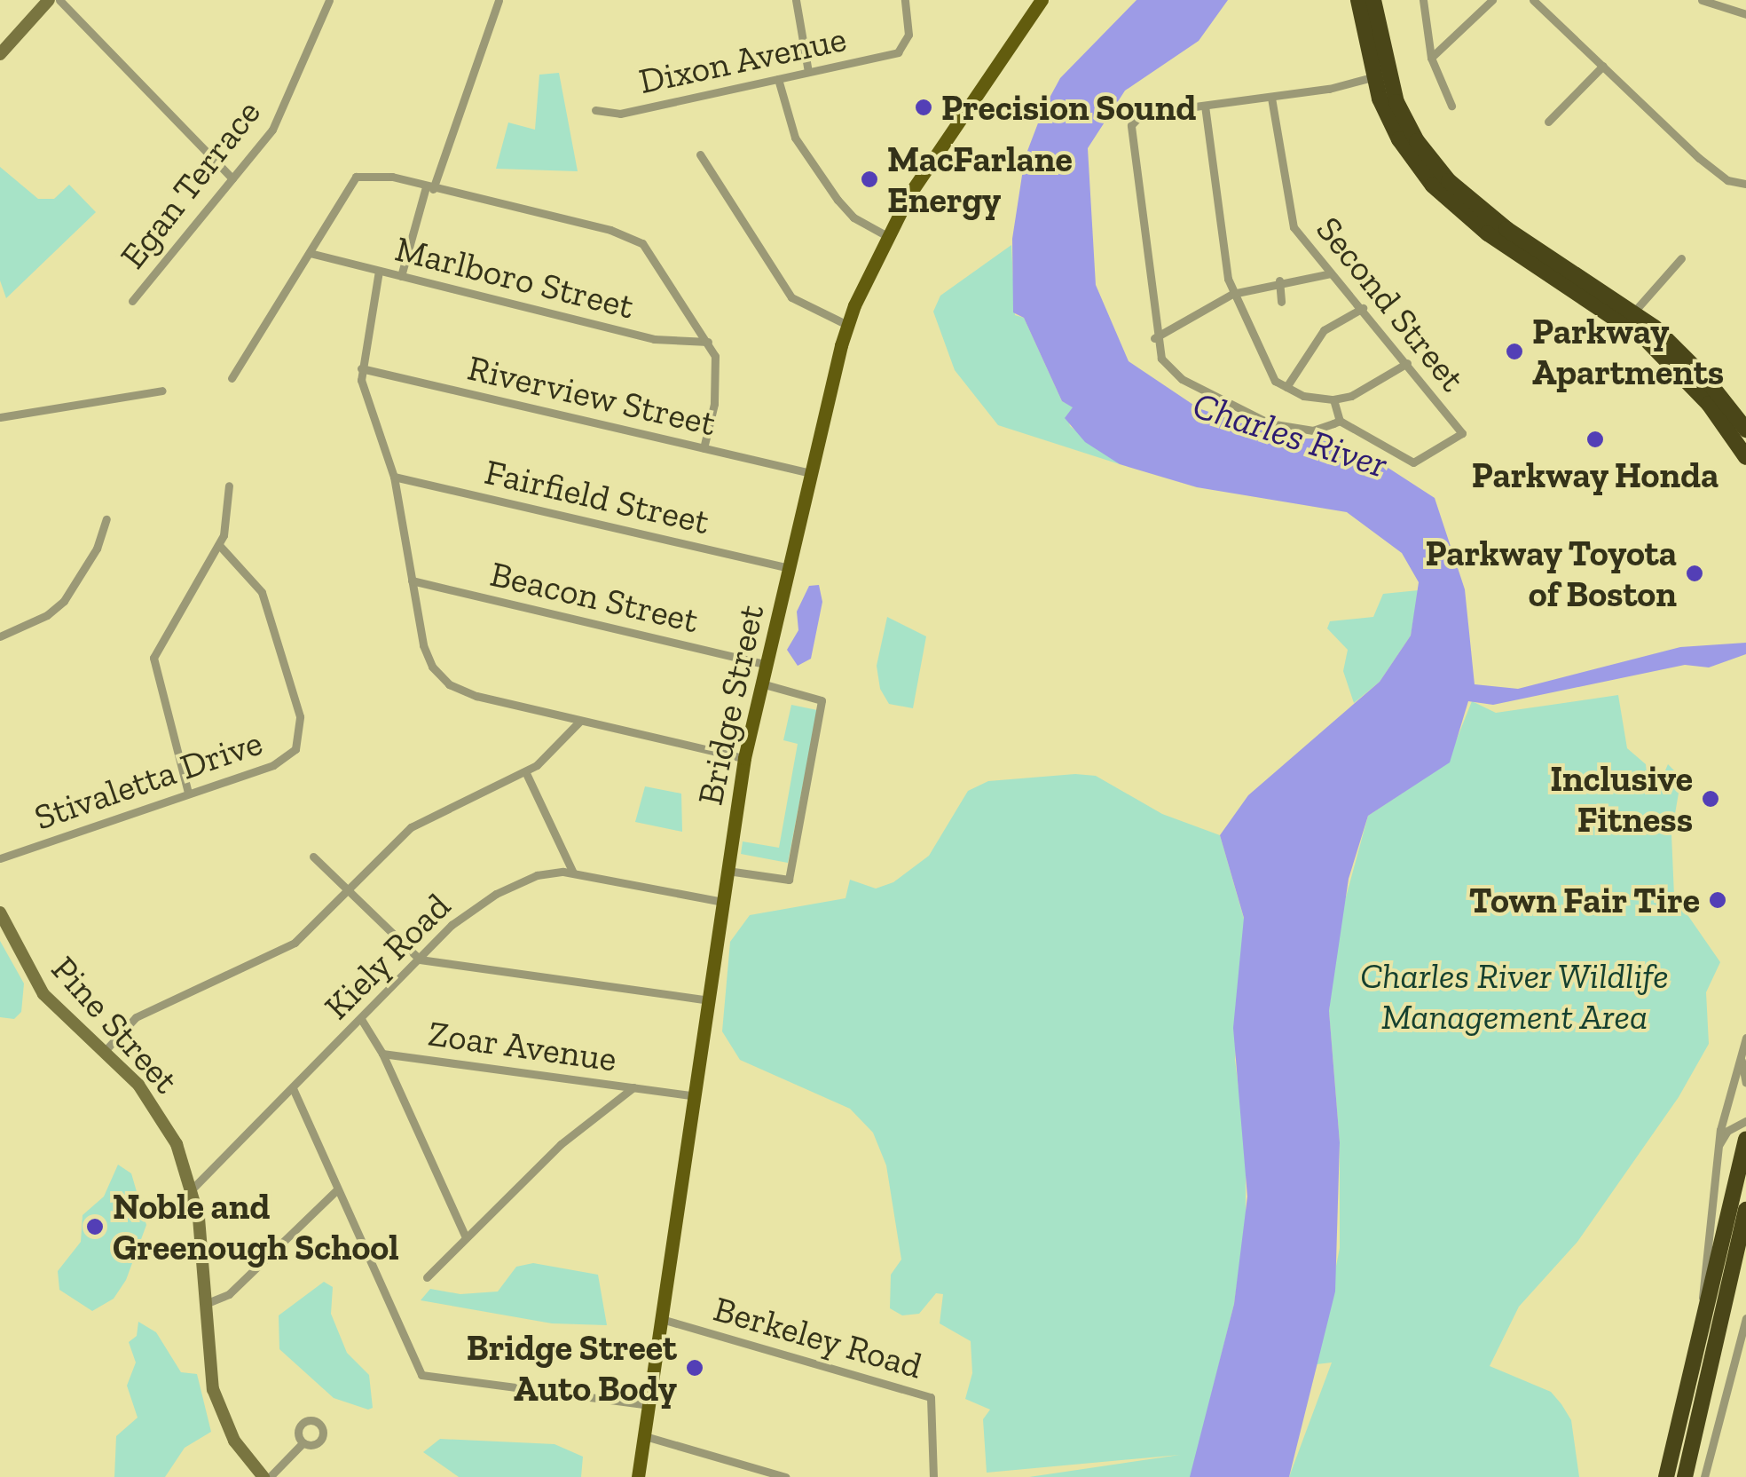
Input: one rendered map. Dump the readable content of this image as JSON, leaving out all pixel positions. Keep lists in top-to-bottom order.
{
  "streets": {
    "main road": ["Bridge Street"],
    "street": [
      "Dixon Avenue",
      "Egan Terrace",
      "Marlboro Street",
      "Second Street",
      "Riverview Street",
      "Fairfield Street",
      "Beacon Street",
      "Stivaletta Drive",
      "Kiely Road",
      "Pine Street",
      "Zoar Avenue",
      "Berkeley Road"
    ]
  },
  "crossings": [
    ["Riverview Street", "Bridge Street"],
    ["Fairfield Street", "Bridge Street"],
    ["Beacon Street", "Bridge Street"],
    ["Bridge Street", "Kiely Road"],
    ["Bridge Street", "Zoar Avenue"],
    ["Bridge Street", "Berkeley Road"],
    ["Kiely Road", "Pine Street"],
    ["Kiely Road", "Zoar Avenue"]
  ],
  "water": ["Charles River"],
  "parks": ["Charles River Wildlife Management Area"],
  "places": [
    "Precision Sound",
    "MacFarlane Energy",
    "Parkway Apartments",
    "Parkway Honda",
    "Parkway Toyota of Boston",
    "Inclusive Fitness",
    "Town Fair Tire",
    "Noble and Greenough School",
    "Bridge Street Auto Body"
  ]
}
